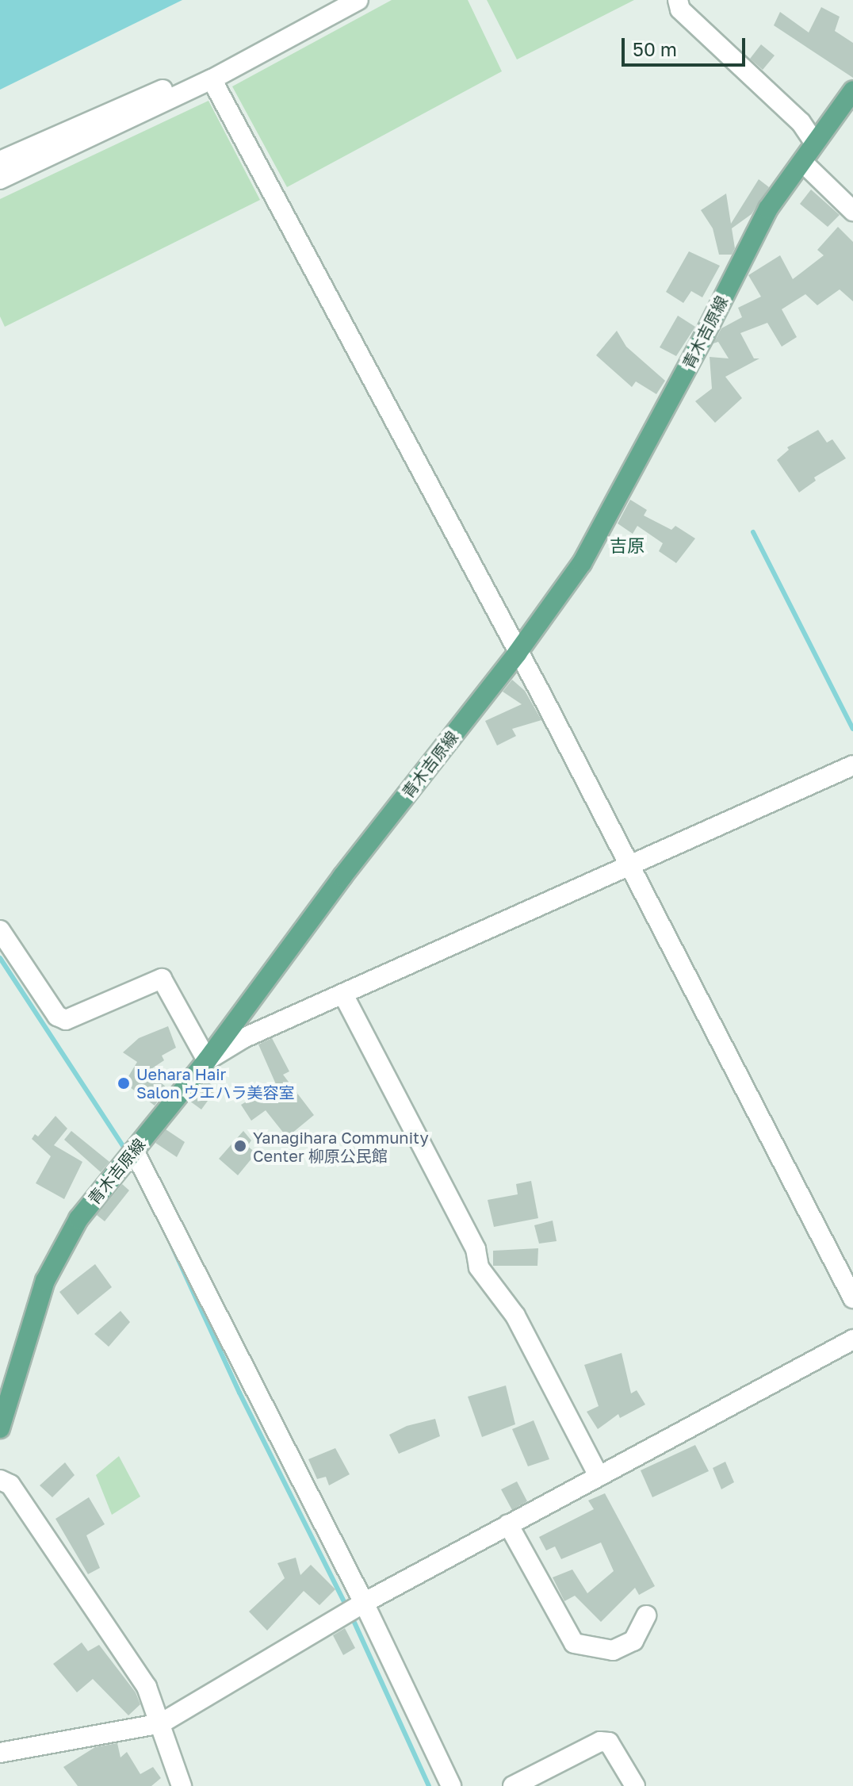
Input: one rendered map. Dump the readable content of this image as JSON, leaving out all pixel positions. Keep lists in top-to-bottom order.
{
  "streets": {
    "main road": ["青木吉原線"]
  },
  "districts": ["吉原"],
  "places": ["Uehara Hair Salon ウエハラ美容室", "Yanagihara Community Center 柳原公民館"],
  "scale_bar": "50 m"
}
